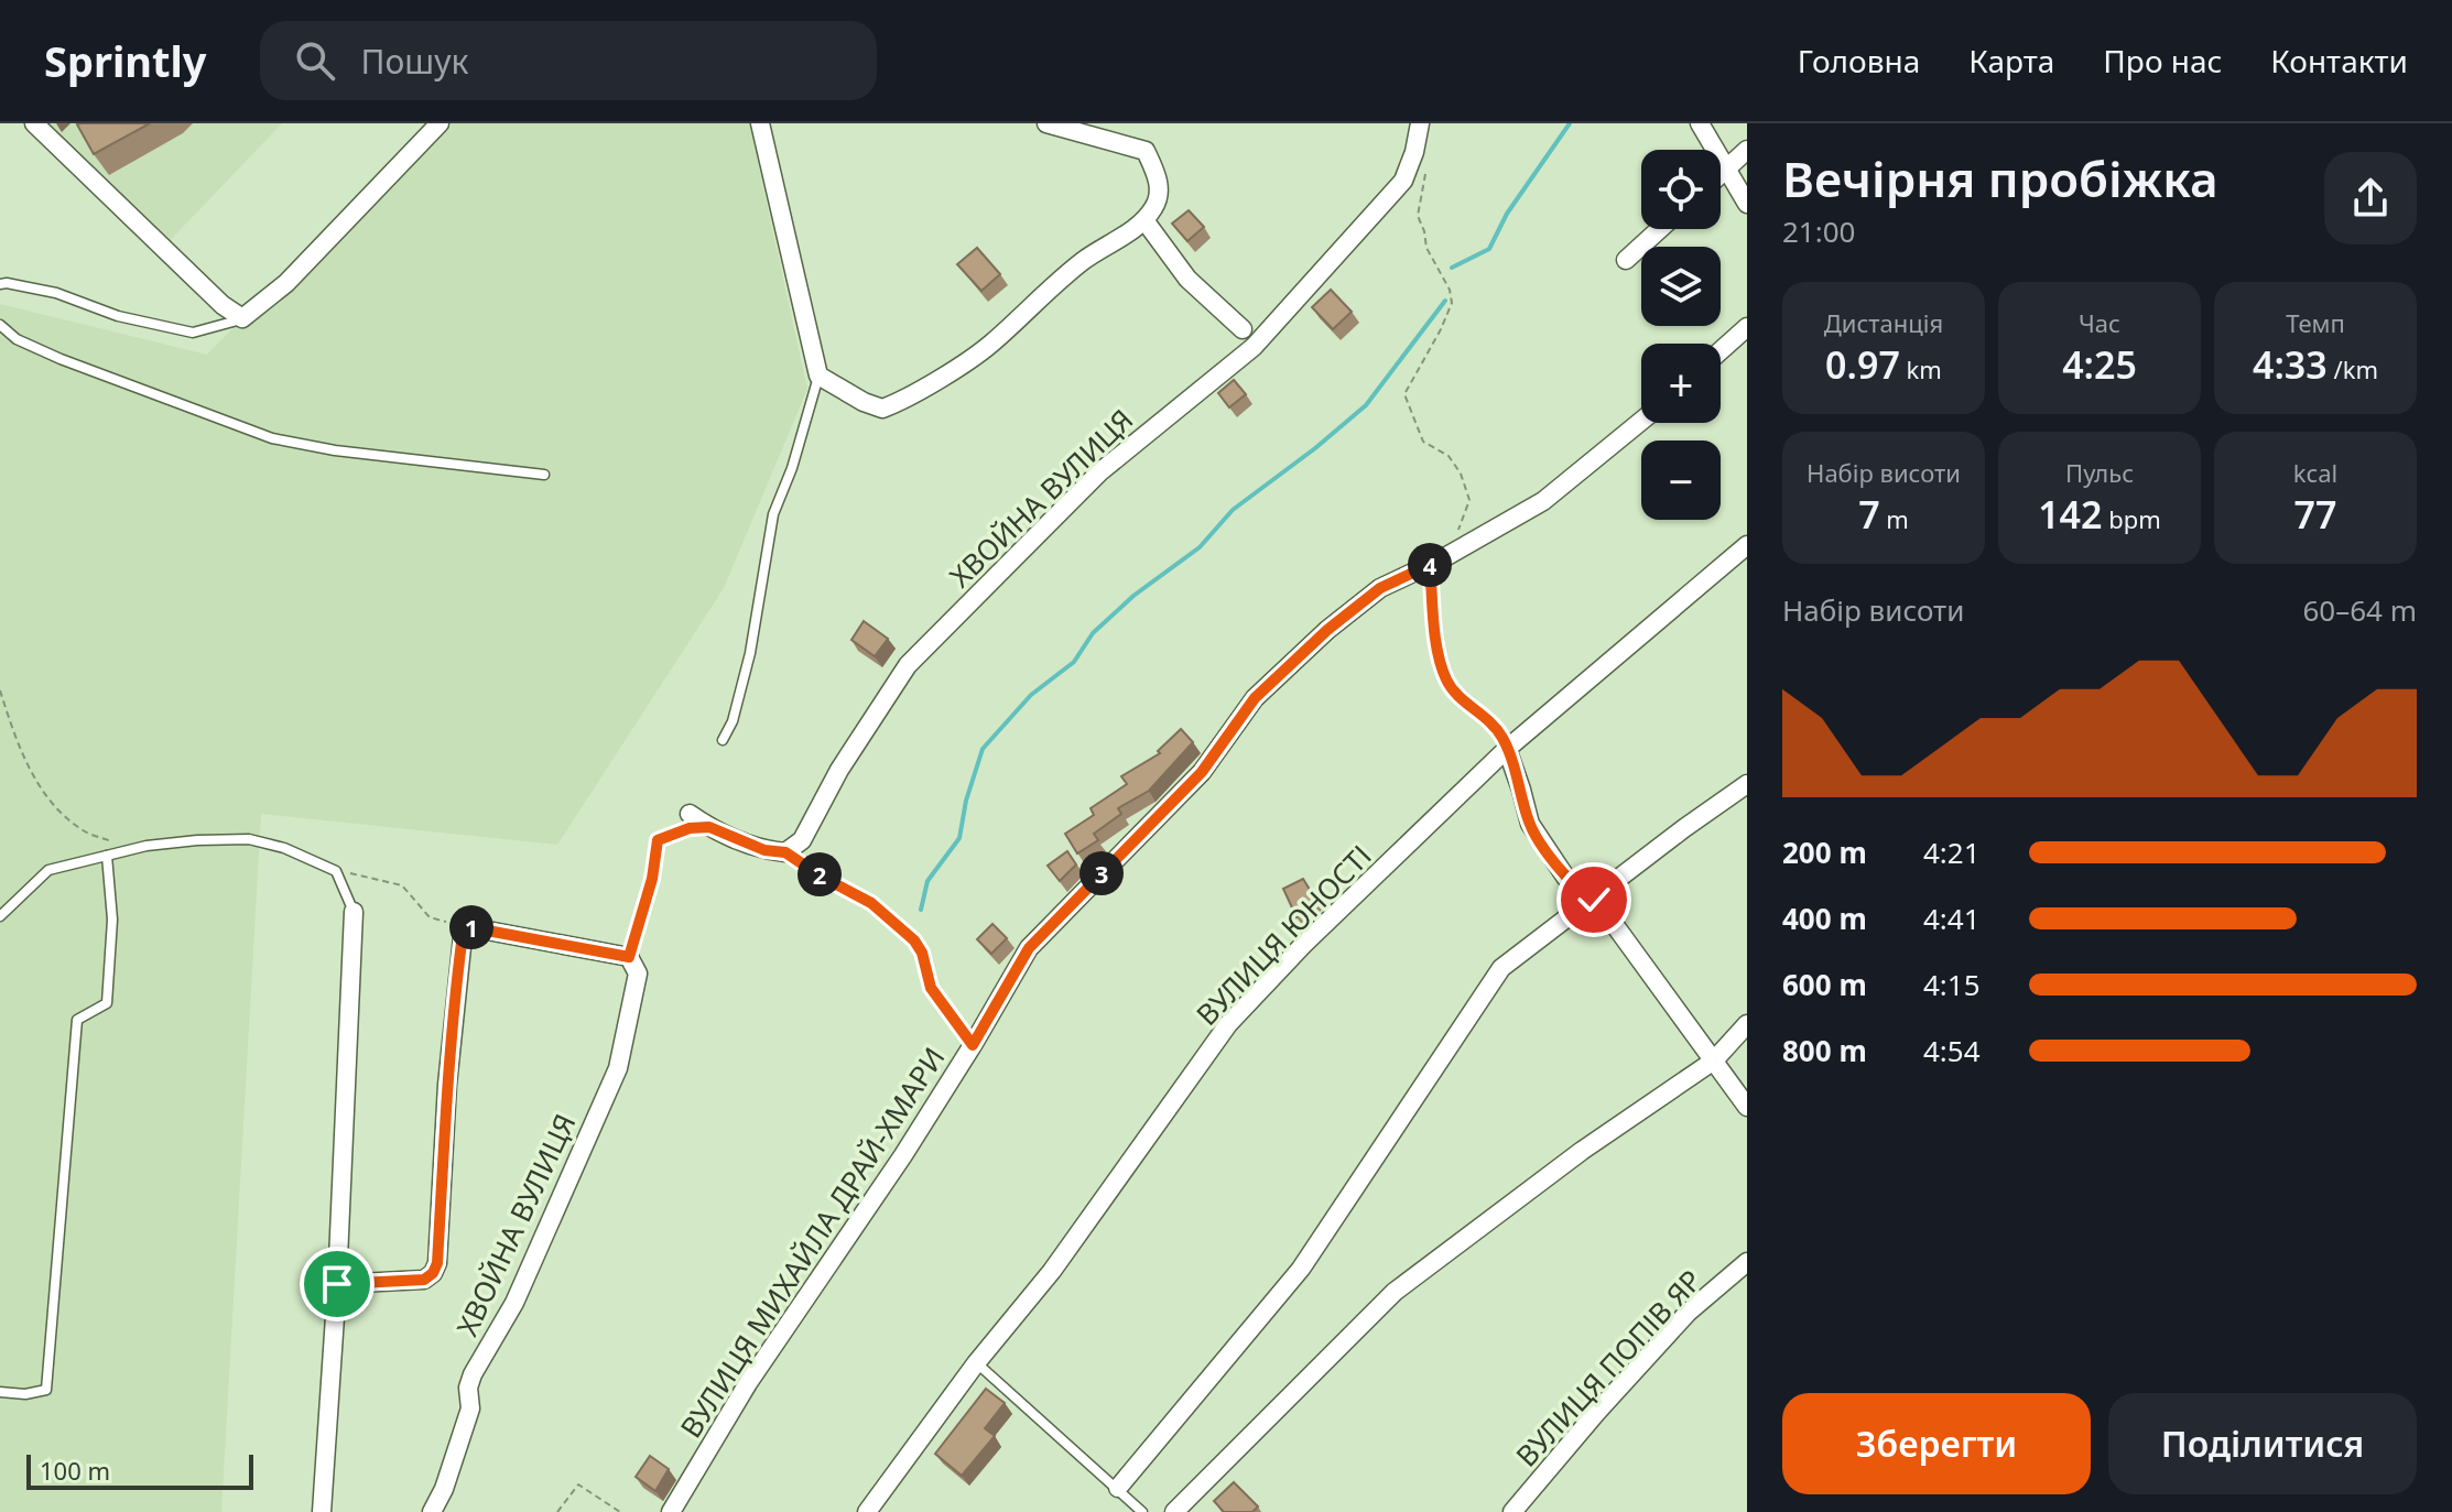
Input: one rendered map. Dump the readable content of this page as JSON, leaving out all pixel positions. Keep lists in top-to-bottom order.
{
  "streets": {
    "street": [
      "ХВОЙНА ВУЛИЦЯ",
      "ВУЛИЦЯ ЮНОСТІ",
      "ВУЛИЦЯ МИХАЙЛА ДРАЙ-ХМАРИ",
      "ВУЛИЦЯ ПОПІВ ЯР"
    ]
  },
  "scale_bar": "100 m",
  "page": {
    "header": "Sprintly",
    "search": "Пошук",
    "nav": [
      "Головна",
      "Карта",
      "Про нас",
      "Контакти"
    ],
    "heading": ["Вечірня пробіжка", "21:00"],
    "map_buttons": ["+", "−"],
    "stats": [
      ["Дистанція", "0.97 km"],
      ["Час", "4:25"],
      ["Темп", "4:33 /km"],
      ["Набір висоти", "7 m"],
      ["Пульс", "142 bpm"],
      ["kcal", "77"]
    ],
    "pins": [
      "4",
      "3",
      "2",
      "1"
    ],
    "chart": ["Набір висоти", "60–64 m"],
    "list": [
      {
        "name": "200 m",
        "note": "4:21"
      },
      {
        "name": "400 m",
        "note": "4:41"
      },
      {
        "name": "600 m",
        "note": "4:15"
      },
      {
        "name": "800 m",
        "note": "4:54"
      }
    ],
    "buttons": ["Зберегти", "Поділитися"],
    "scale": "100 m"
  }
}
